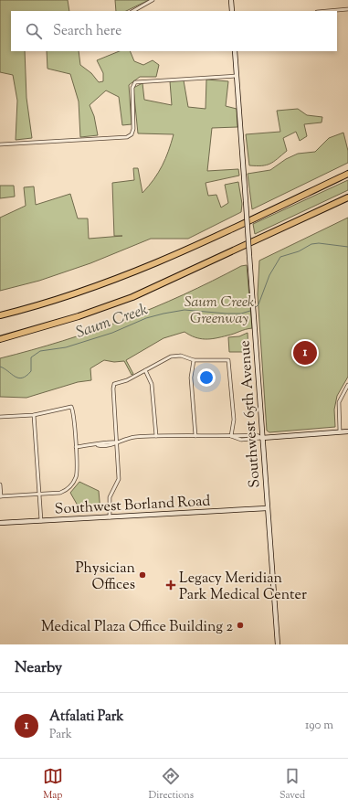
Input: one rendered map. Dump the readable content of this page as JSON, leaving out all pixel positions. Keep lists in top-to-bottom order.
{
  "streets": {
    "main road": ["Southwest 65th Avenue", "Southwest Borland Road"]
  },
  "crossings": [
    ["Southwest 65th Avenue", "Southwest Borland Road"]
  ],
  "water": ["Saum Creek"],
  "parks": ["Saum Creek Greenway"],
  "places": {
    "other": ["Physician Offices", "Medical Plaza Office Building 2"],
    "health": ["Legacy Meridian Park Medical Center"]
  },
  "page": {
    "search": "Search here",
    "pins": "1",
    "heading": "Nearby",
    "list": [
      {
        "mark": "1",
        "name": "Atfalati Park",
        "note": "Park",
        "value": "190 m"
      }
    ],
    "nav": ["Map", "Directions", "Saved"]
  }
}
